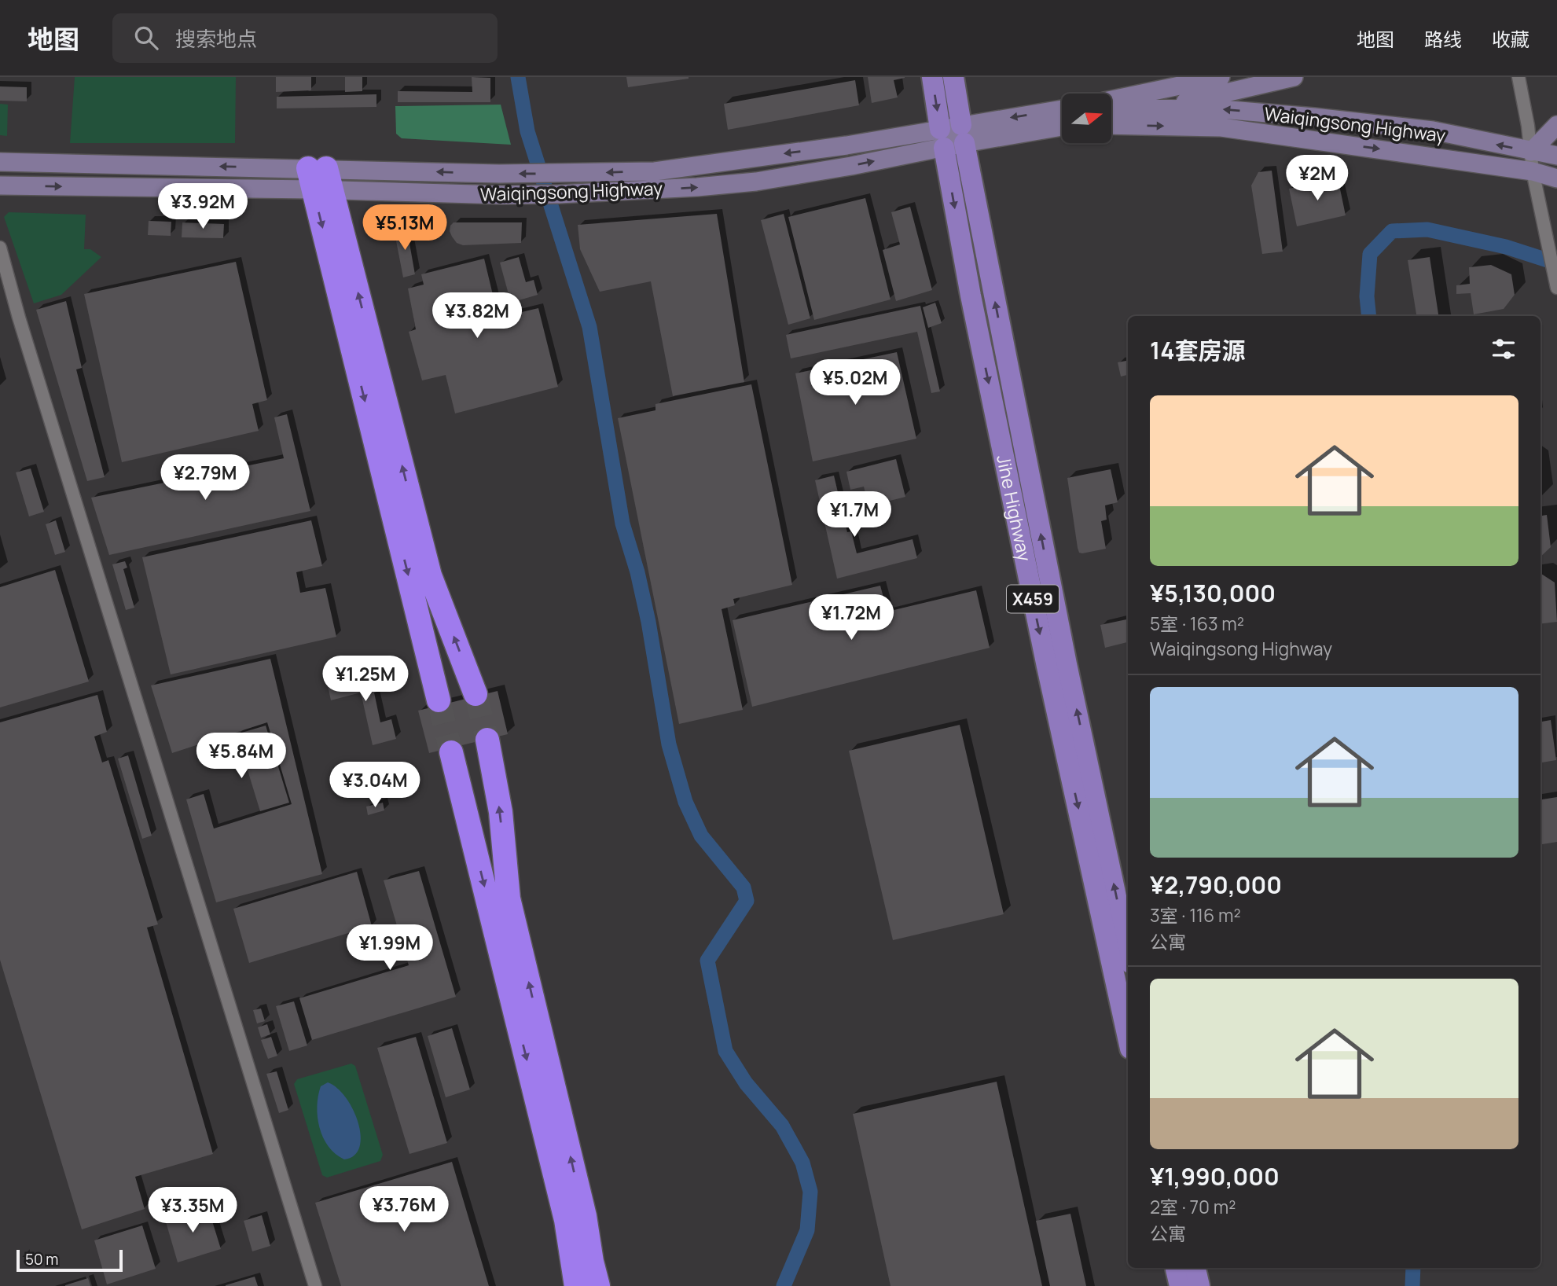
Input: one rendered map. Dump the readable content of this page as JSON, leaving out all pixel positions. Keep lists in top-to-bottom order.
{
  "streets": {
    "main road": ["Waiqingsong Highway", "Jihe Highway", "X459"]
  },
  "crossings": [
    ["Waiqingsong Highway", "Jihe Highway"]
  ],
  "scale_bar": "50 m",
  "north": "right",
  "page": {
    "header": "地图",
    "search": "搜索地点",
    "nav": ["地图", "路线", "收藏"],
    "price": [
      "¥2M",
      "¥3.92M",
      "¥5.13M",
      "¥3.82M",
      "¥5.02M",
      "¥2.79M",
      "¥1.7M",
      "¥1.72M",
      "¥1.25M",
      "¥5.84M",
      "¥3.04M",
      "¥1.99M",
      "¥3.76M",
      "¥3.35M"
    ],
    "heading": "14套房源",
    "list": [
      {
        "name": "¥5,130,000",
        "note": "5室 · 163 m² · Waiqingsong Highway"
      },
      {
        "name": "¥2,790,000",
        "note": "3室 · 116 m² · 公寓"
      },
      {
        "name": "¥1,990,000",
        "note": "2室 · 70 m² · 公寓"
      }
    ],
    "scale": "50 m"
  }
}
